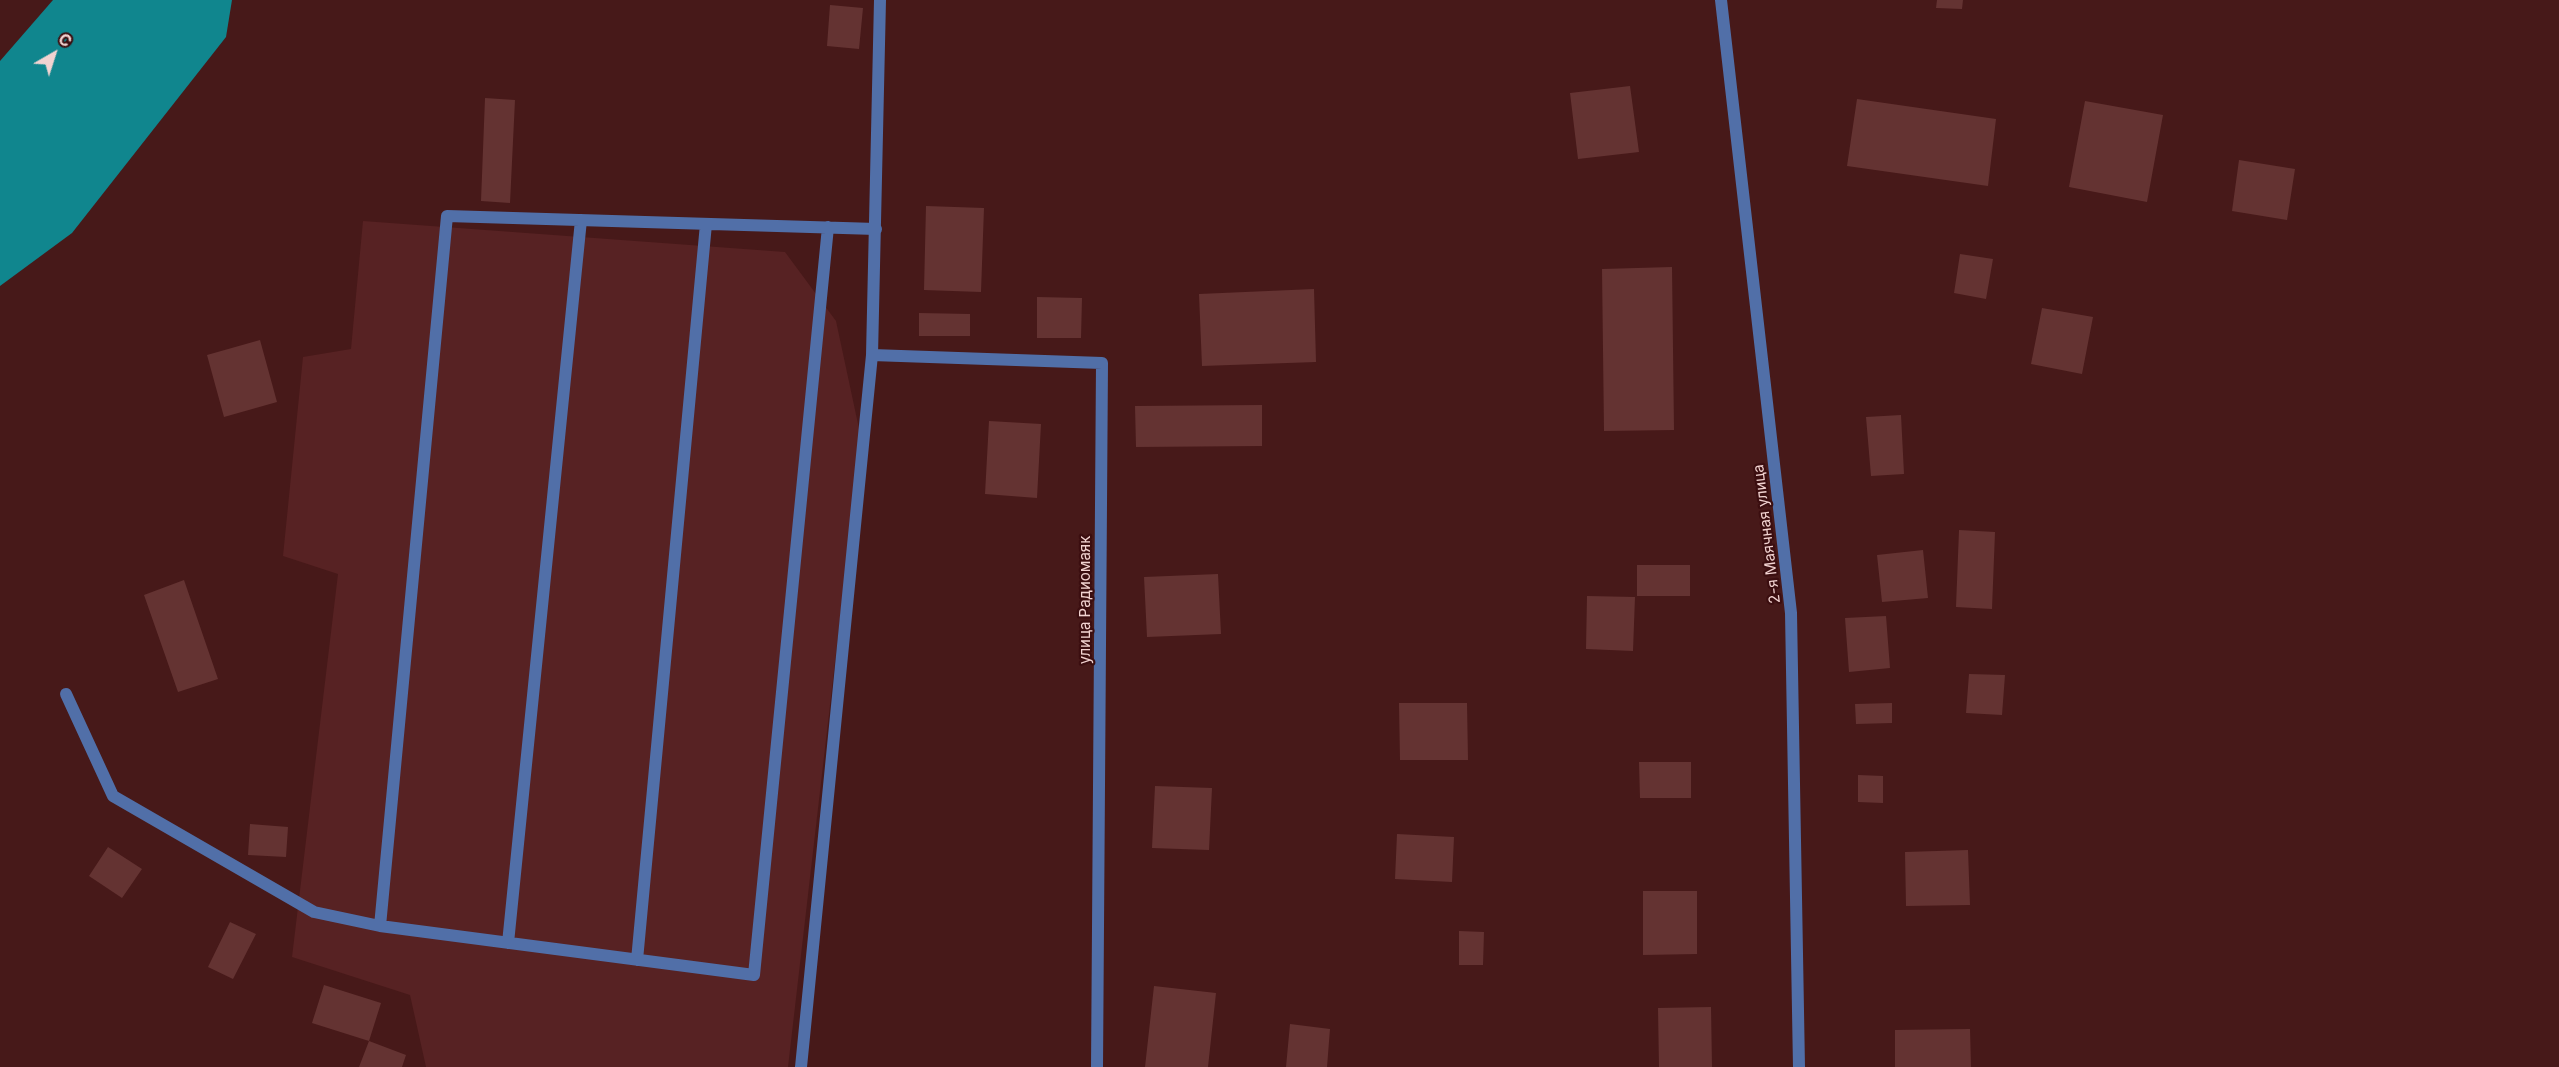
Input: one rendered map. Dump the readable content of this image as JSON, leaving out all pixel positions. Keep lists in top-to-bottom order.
{
  "streets": {
    "street": ["2-я Маячная улица", "улица Радиомаяк"]
  },
  "north": "top right"
}
